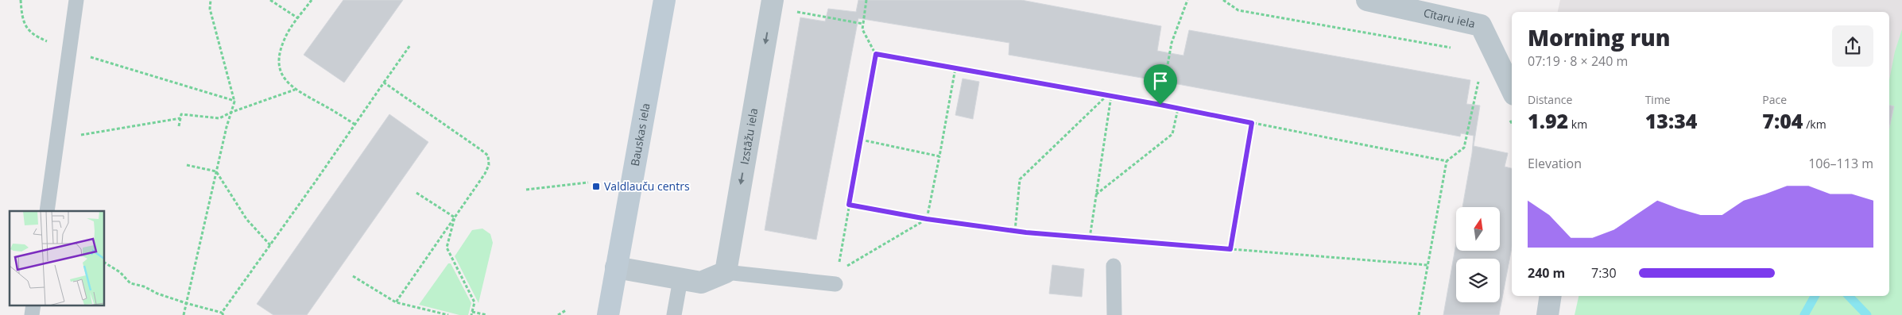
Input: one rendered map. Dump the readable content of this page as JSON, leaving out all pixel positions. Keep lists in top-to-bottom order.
{
  "streets": {
    "main road": ["Bauskas iela"],
    "street": ["Cītaru iela", "Izstāžu iela"]
  },
  "one_way": ["Izstāžu iela"],
  "places": {
    "transit": ["Valdlauču centrs"]
  },
  "north": "top",
  "page": {
    "heading": ["Morning run", "07:19 · 8 × 240 m"],
    "stats": [
      ["Distance", "1.92 km"],
      ["Time", "13:34"],
      ["Pace", "7:04 /km"]
    ],
    "chart": ["Elevation", "106–113 m"],
    "list": [
      {
        "name": "240 m",
        "note": "7:30"
      }
    ]
  }
}
